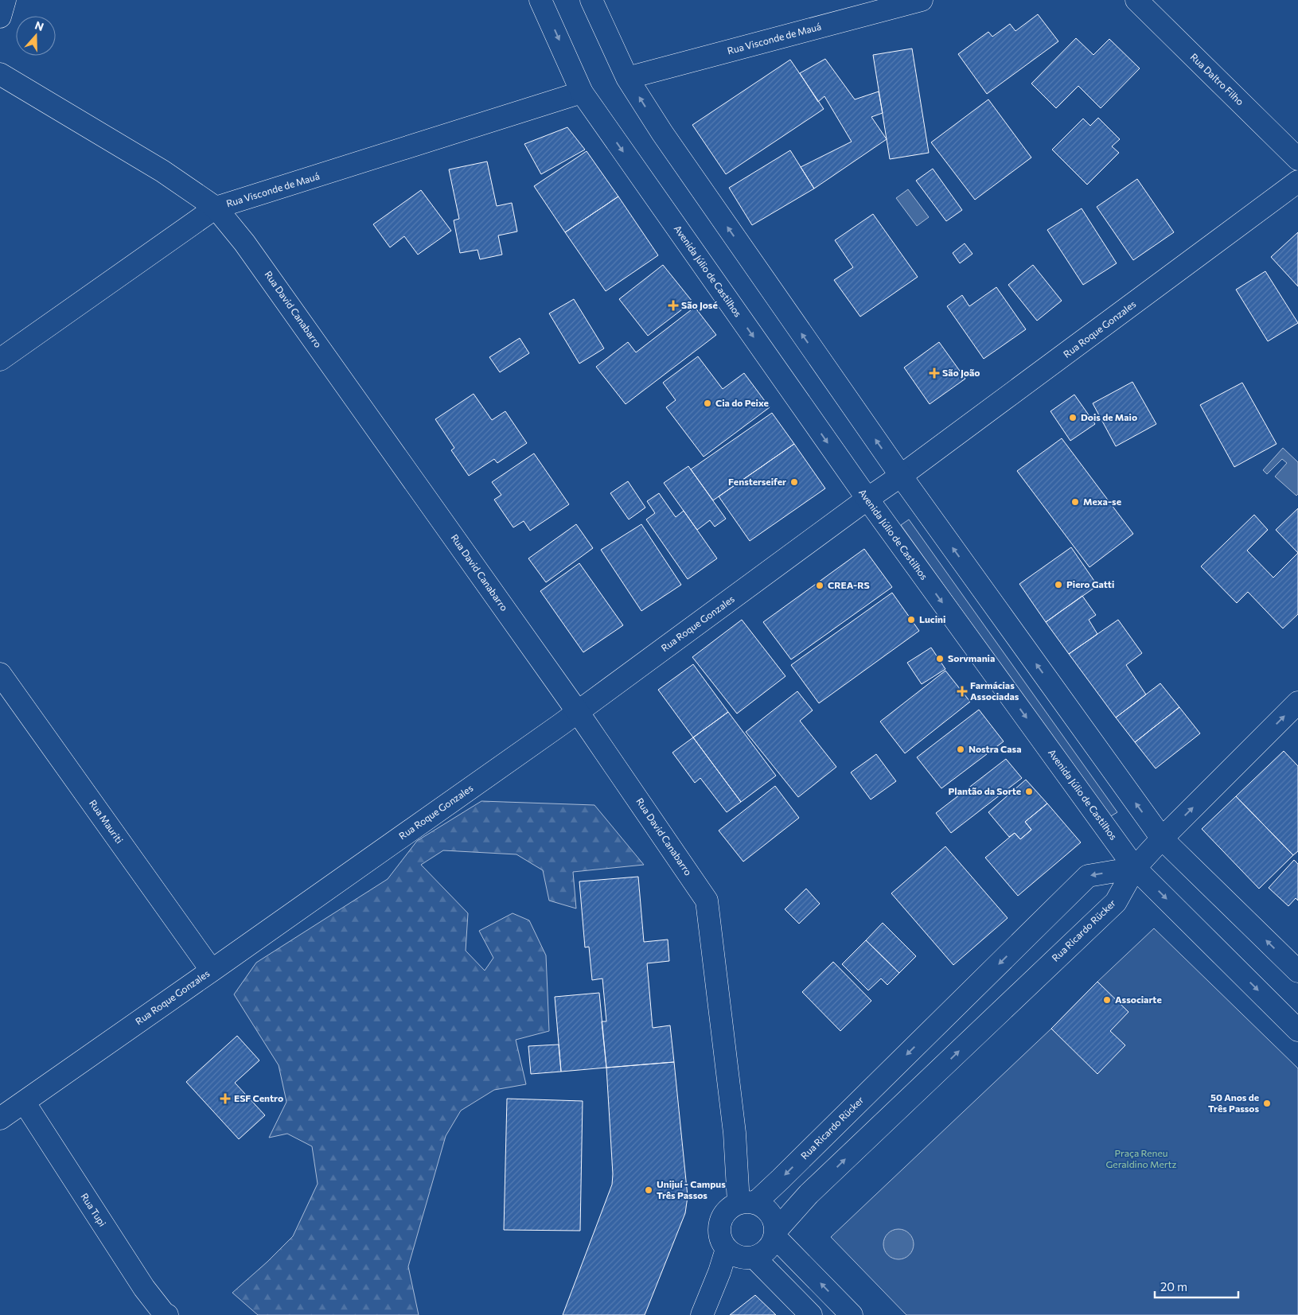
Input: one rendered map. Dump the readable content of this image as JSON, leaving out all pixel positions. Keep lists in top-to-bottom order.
{
  "streets": {
    "street": [
      "Rua Visconde de Mauá",
      "Rua Daltro Filho",
      "Avenida Júlio de Castilhos",
      "Rua David Canabarro",
      "Rua Roque Gonzales",
      "Rua Mauriti",
      "Rua Ricardo Rücker",
      "Rua Tupi"
    ]
  },
  "crossings": [
    ["Rua Visconde de Mauá", "Avenida Júlio de Castilhos"],
    ["Rua Visconde de Mauá", "Rua David Canabarro"],
    ["Avenida Júlio de Castilhos", "Rua Roque Gonzales"],
    ["Avenida Júlio de Castilhos", "Rua Ricardo Rücker"],
    ["Rua David Canabarro", "Rua Roque Gonzales"],
    ["Rua David Canabarro", "Rua Ricardo Rücker"],
    ["Rua Roque Gonzales", "Rua Mauriti"],
    ["Rua Roque Gonzales", "Rua Tupi"]
  ],
  "parks": ["Praça Reneu Geraldino Mertz"],
  "places": {
    "health": [
      "São José",
      "São João",
      "Farmácias Associadas",
      "ESF Centro"
    ],
    "other": [
      "Cia do Peixe",
      "Dois de Maio",
      "Fensterseifer",
      "Mexa-se",
      "Piero Gatti",
      "CREA-RS",
      "Lucini",
      "Sorvmania",
      "Nostra Casa",
      "Plantão da Sorte",
      "Associarte",
      "50 Anos de Três Passos",
      "Unijuí - Campus Três Passos"
    ]
  },
  "scale_bar": "20 m",
  "north": "top"
}
